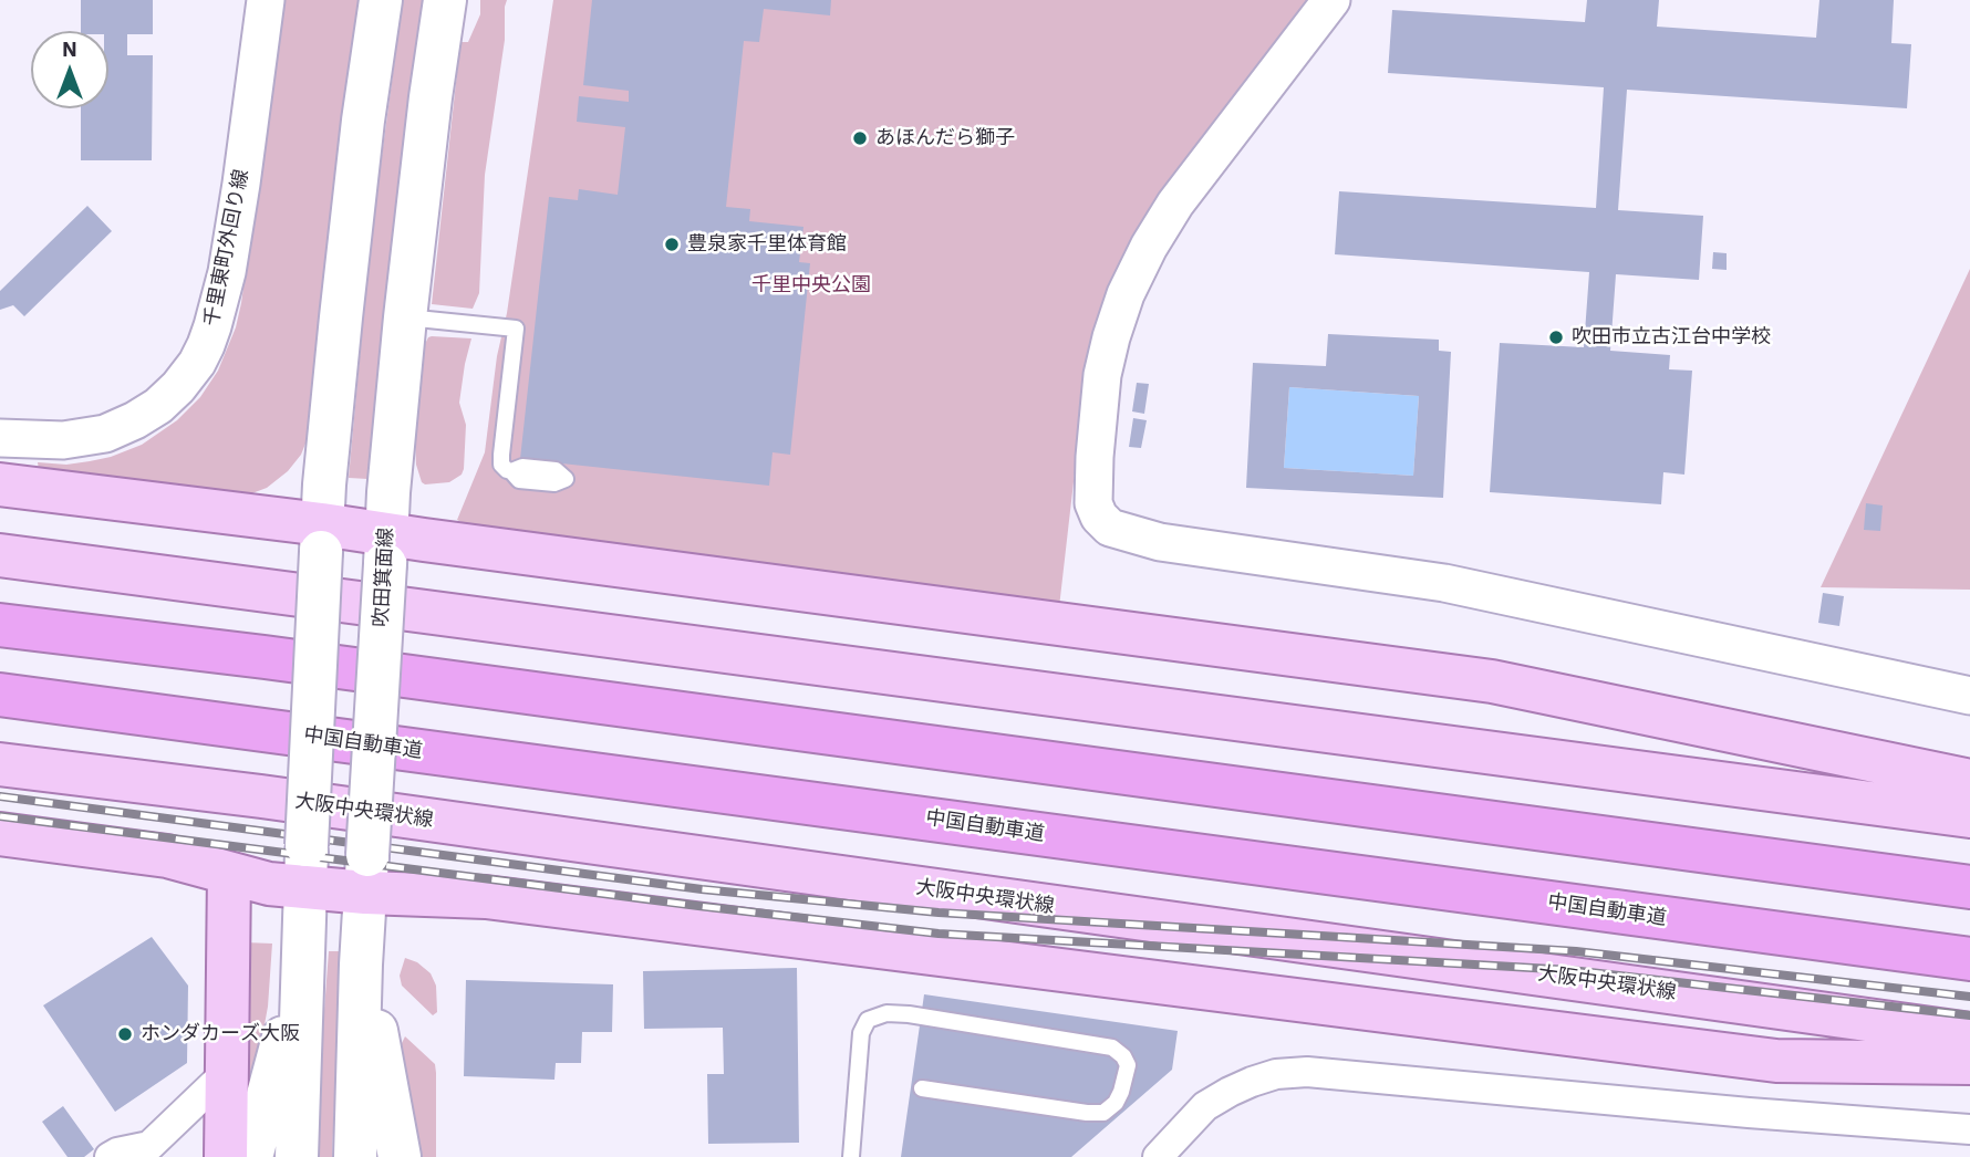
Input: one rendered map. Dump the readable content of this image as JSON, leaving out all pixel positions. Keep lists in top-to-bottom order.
{
  "streets": {
    "highway": ["中国自動車道"],
    "main road": ["吹田箕面線", "大阪中央環状線"],
    "street": ["千里東町外回り線"]
  },
  "parks": ["千里中央公園"],
  "places": [
    "あほんだら獅子",
    "豊泉家千里体育館",
    "吹田市立古江台中学校",
    "ホンダカーズ大阪"
  ],
  "north": "top"
}
